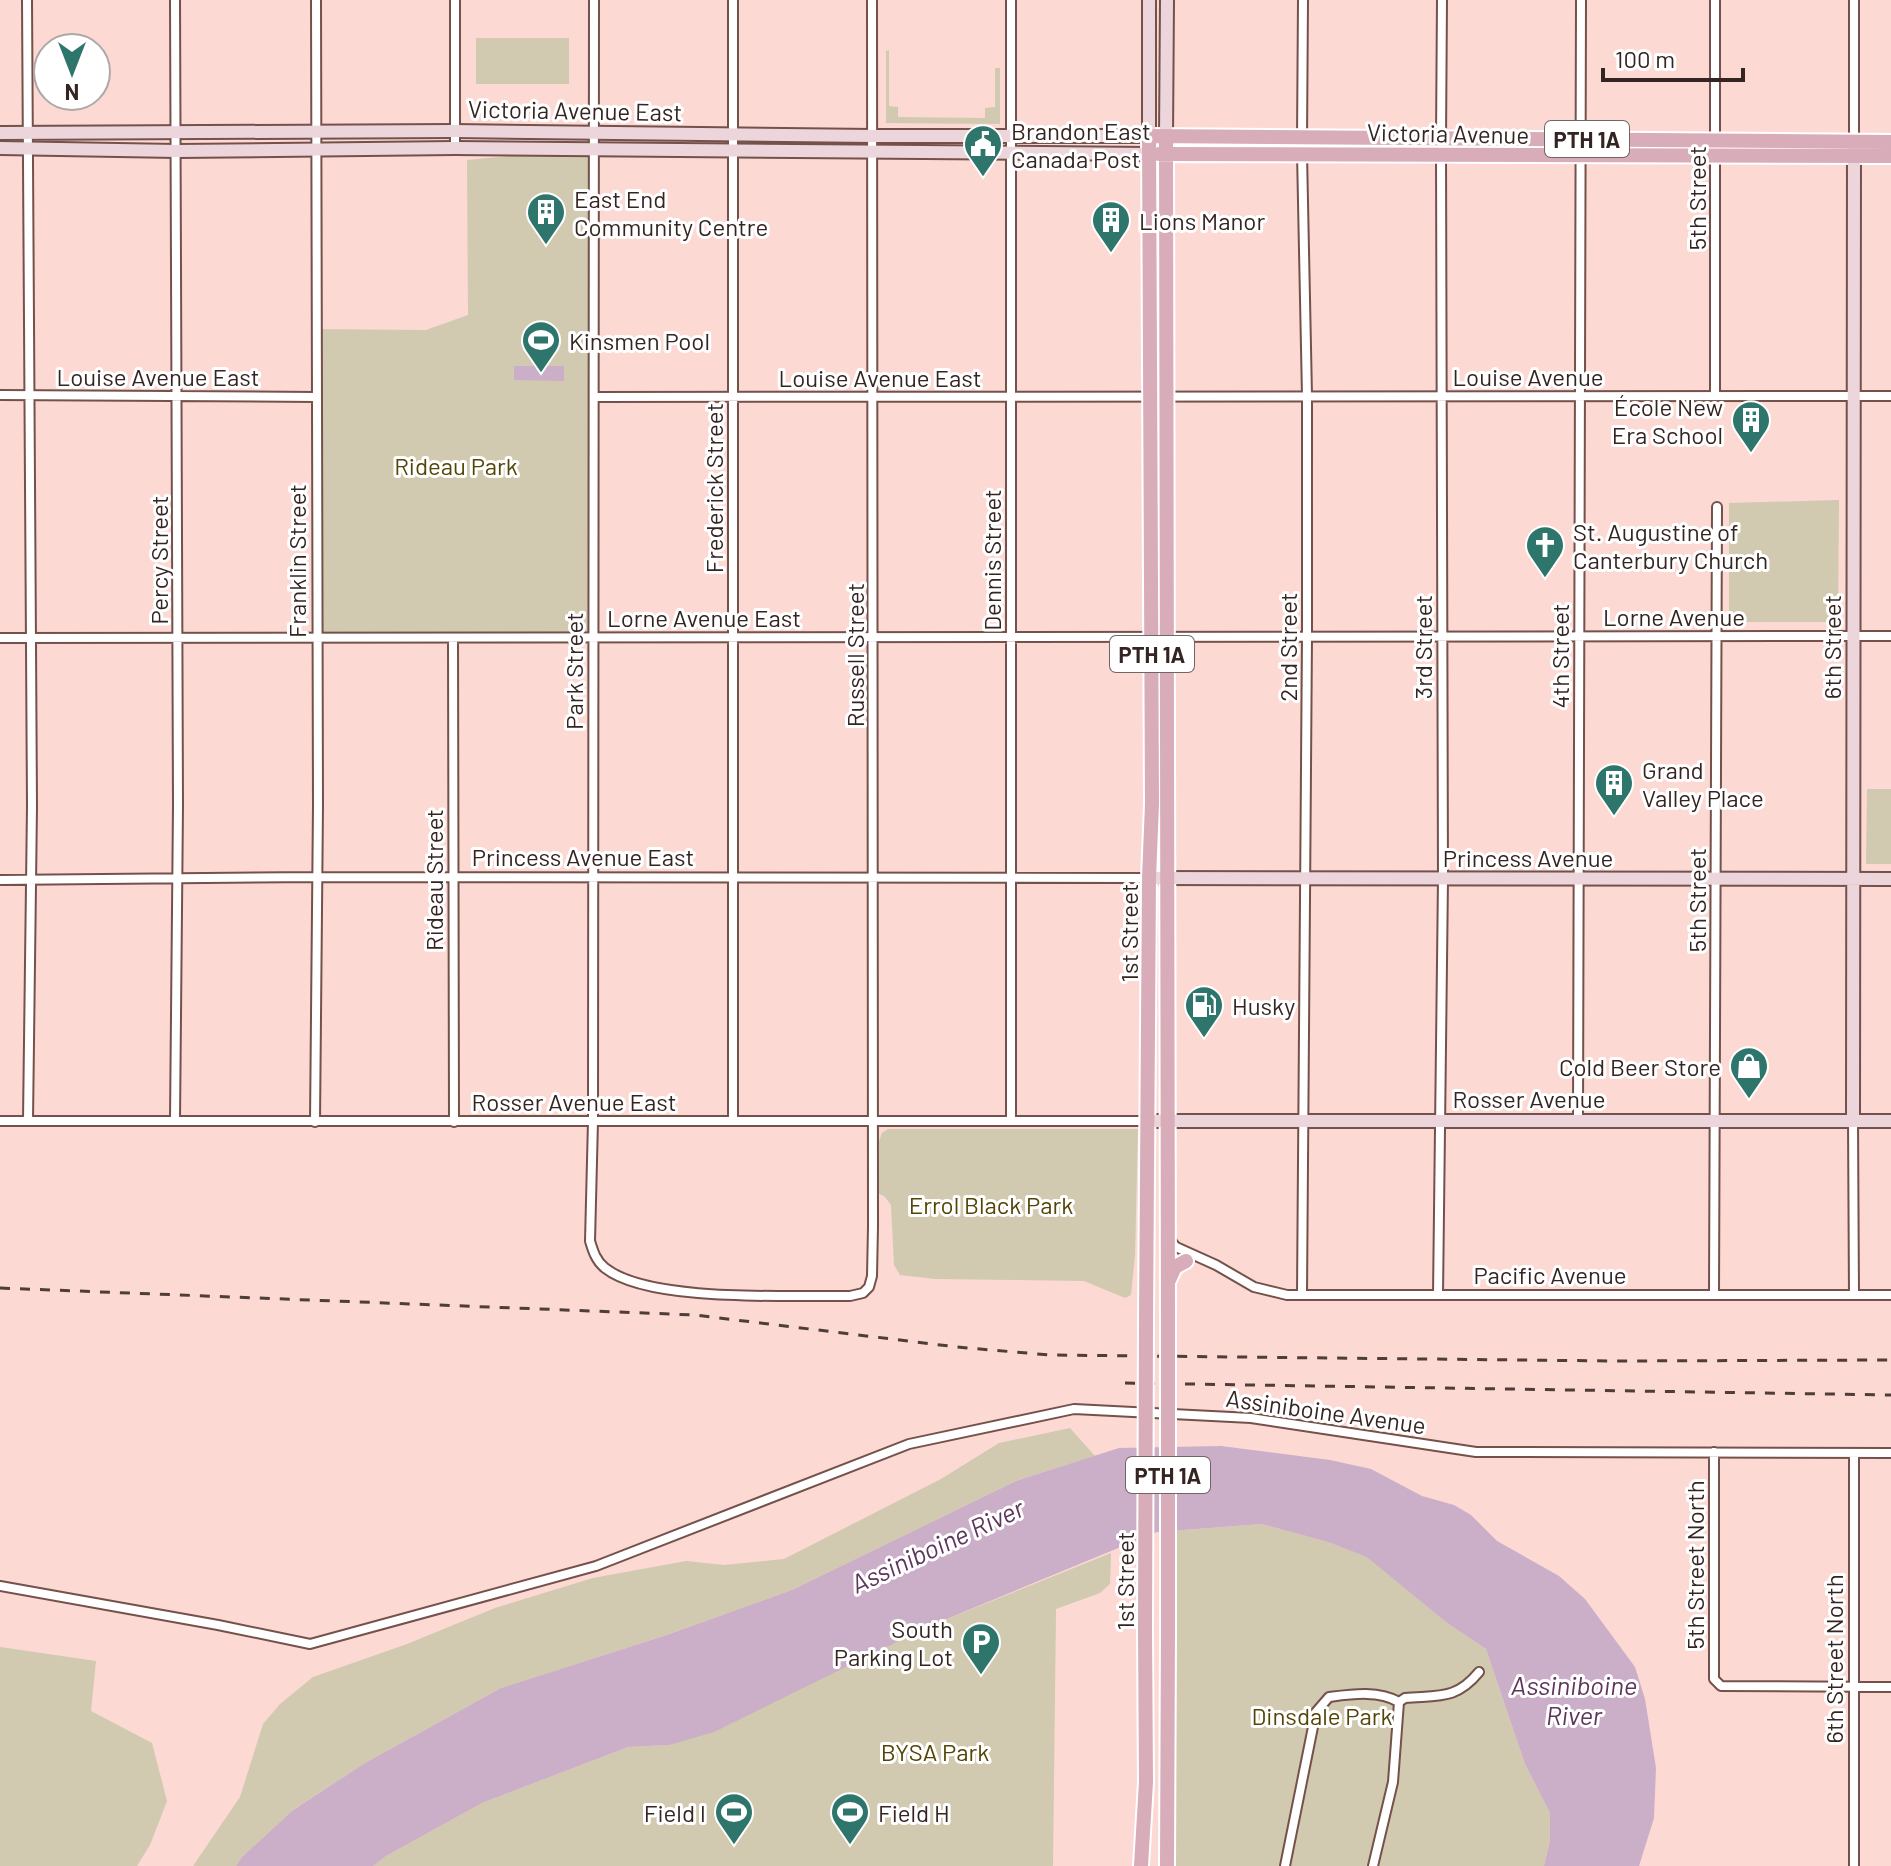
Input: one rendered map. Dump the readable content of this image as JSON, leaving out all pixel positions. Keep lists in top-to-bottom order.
{
  "streets": {
    "main road": [
      "Victoria Avenue East",
      "Victoria Avenue",
      "PTH 1A",
      "6th Street",
      "Princess Avenue East",
      "Princess Avenue",
      "1st Street",
      "Rosser Avenue"
    ],
    "street": [
      "5th Street",
      "Louise Avenue East",
      "Louise Avenue",
      "Frederick Street",
      "Percy Street",
      "Dennis Street",
      "Franklin Street",
      "Lorne Avenue",
      "Lorne Avenue East",
      "2nd Street",
      "3rd Street",
      "Russell Street",
      "4th Street",
      "Park Street",
      "Rideau Street",
      "Rosser Avenue East",
      "Pacific Avenue",
      "Assiniboine Avenue",
      "5th Street North",
      "6th Street North"
    ]
  },
  "crossings": [
    ["Victoria Avenue East", "Victoria Avenue"],
    ["Victoria Avenue East", "Frederick Street"],
    ["Victoria Avenue East", "Percy Street"],
    ["Victoria Avenue East", "Dennis Street"],
    ["Victoria Avenue East", "Franklin Street"],
    ["Victoria Avenue East", "Russell Street"],
    ["Victoria Avenue East", "Park Street"],
    ["Victoria Avenue East", "1st Street"],
    ["Victoria Avenue", "5th Street"],
    ["Victoria Avenue", "2nd Street"],
    ["Victoria Avenue", "3rd Street"],
    ["Victoria Avenue", "6th Street"],
    ["Victoria Avenue", "4th Street"],
    ["Victoria Avenue", "1st Street"],
    ["5th Street", "Louise Avenue"],
    ["5th Street", "Lorne Avenue"],
    ["5th Street", "Princess Avenue"],
    ["5th Street", "Rosser Avenue"],
    ["5th Street", "Pacific Avenue"],
    ["Louise Avenue East", "Louise Avenue"],
    ["Louise Avenue East", "Frederick Street"],
    ["Louise Avenue East", "Percy Street"],
    ["Louise Avenue East", "Dennis Street"],
    ["Louise Avenue East", "Franklin Street"],
    ["Louise Avenue East", "Russell Street"],
    ["Louise Avenue East", "Park Street"],
    ["Louise Avenue East", "1st Street"],
    ["Louise Avenue", "2nd Street"],
    ["Louise Avenue", "3rd Street"],
    ["Louise Avenue", "6th Street"],
    ["Louise Avenue", "4th Street"],
    ["Louise Avenue", "1st Street"],
    ["Frederick Street", "Lorne Avenue East"],
    ["Frederick Street", "Princess Avenue East"],
    ["Frederick Street", "Rosser Avenue East"],
    ["Percy Street", "Lorne Avenue East"],
    ["Percy Street", "Princess Avenue East"],
    ["Percy Street", "Rosser Avenue East"],
    ["Dennis Street", "Lorne Avenue East"],
    ["Dennis Street", "Princess Avenue East"],
    ["Dennis Street", "Rosser Avenue East"],
    ["Franklin Street", "Lorne Avenue East"],
    ["Franklin Street", "Princess Avenue East"],
    ["Franklin Street", "Rosser Avenue East"],
    ["Lorne Avenue", "Lorne Avenue East"],
    ["Lorne Avenue", "2nd Street"],
    ["Lorne Avenue", "3rd Street"],
    ["Lorne Avenue", "6th Street"],
    ["Lorne Avenue", "4th Street"],
    ["Lorne Avenue", "1st Street"],
    ["Lorne Avenue East", "Russell Street"],
    ["Lorne Avenue East", "Park Street"],
    ["Lorne Avenue East", "Rideau Street"],
    ["Lorne Avenue East", "1st Street"],
    ["2nd Street", "Princess Avenue"],
    ["2nd Street", "Rosser Avenue"],
    ["2nd Street", "Pacific Avenue"],
    ["3rd Street", "Princess Avenue"],
    ["3rd Street", "Rosser Avenue"],
    ["3rd Street", "Pacific Avenue"],
    ["6th Street", "Princess Avenue"],
    ["6th Street", "Rosser Avenue"],
    ["6th Street", "Pacific Avenue"],
    ["Russell Street", "Park Street"],
    ["Russell Street", "Princess Avenue East"],
    ["Russell Street", "Rosser Avenue East"],
    ["4th Street", "Princess Avenue"],
    ["4th Street", "Rosser Avenue"],
    ["Park Street", "Princess Avenue East"],
    ["Park Street", "Rosser Avenue East"],
    ["Princess Avenue East", "Princess Avenue"],
    ["Princess Avenue East", "Rideau Street"],
    ["Princess Avenue East", "1st Street"],
    ["Princess Avenue", "1st Street"],
    ["Rideau Street", "Rosser Avenue East"],
    ["1st Street", "Rosser Avenue"],
    ["1st Street", "Rosser Avenue East"],
    ["1st Street", "Pacific Avenue"],
    ["Rosser Avenue", "Rosser Avenue East"],
    ["Assiniboine Avenue", "5th Street North"],
    ["Assiniboine Avenue", "6th Street North"],
    ["5th Street North", "6th Street North"]
  ],
  "water": ["Assiniboine River"],
  "parks": [
    "Rideau Park",
    "Errol Black Park",
    "Dinsdale Park",
    "BYSA Park"
  ],
  "places": {
    "public building": ["Brandon East Canada Post"],
    "building": [
      "East End Community Centre",
      "Lions Manor",
      "École New Era School",
      "Grand Valley Place"
    ],
    "sports": ["Kinsmen Pool", "Field I", "Field H"],
    "church": ["St. Augustine of Canterbury Church"],
    "fuel station": ["Husky"],
    "shop": ["Cold Beer Store"],
    "parking": ["South Parking Lot"]
  },
  "scale_bar": "100 m",
  "north": "bottom"
}
